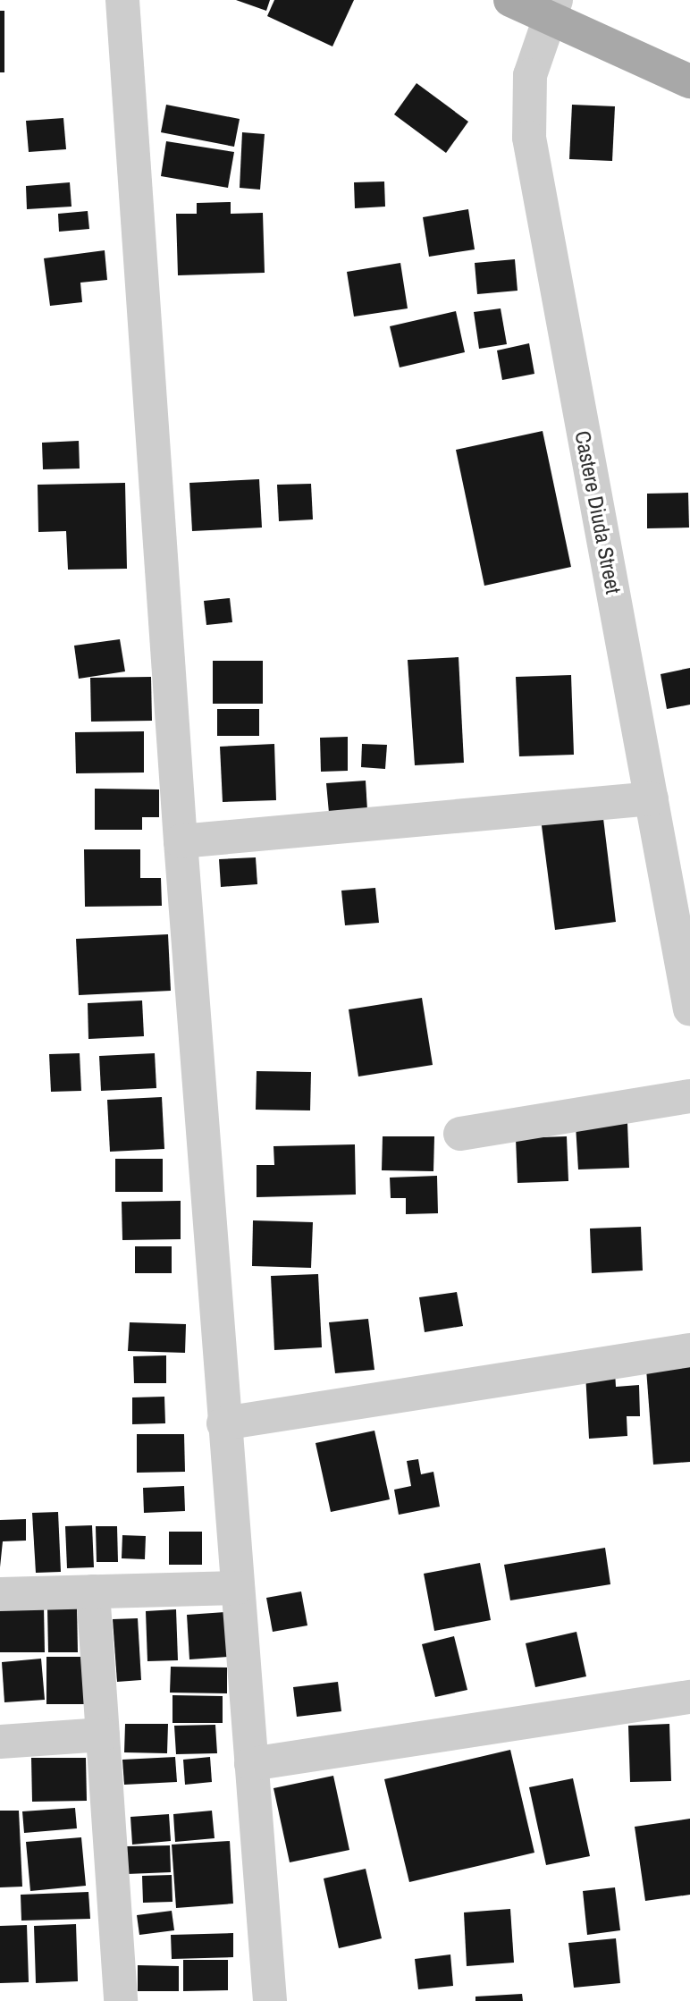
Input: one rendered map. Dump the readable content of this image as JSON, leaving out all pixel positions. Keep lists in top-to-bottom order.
{
  "streets": {
    "street": ["Castere Diuda Street"]
  }
}
